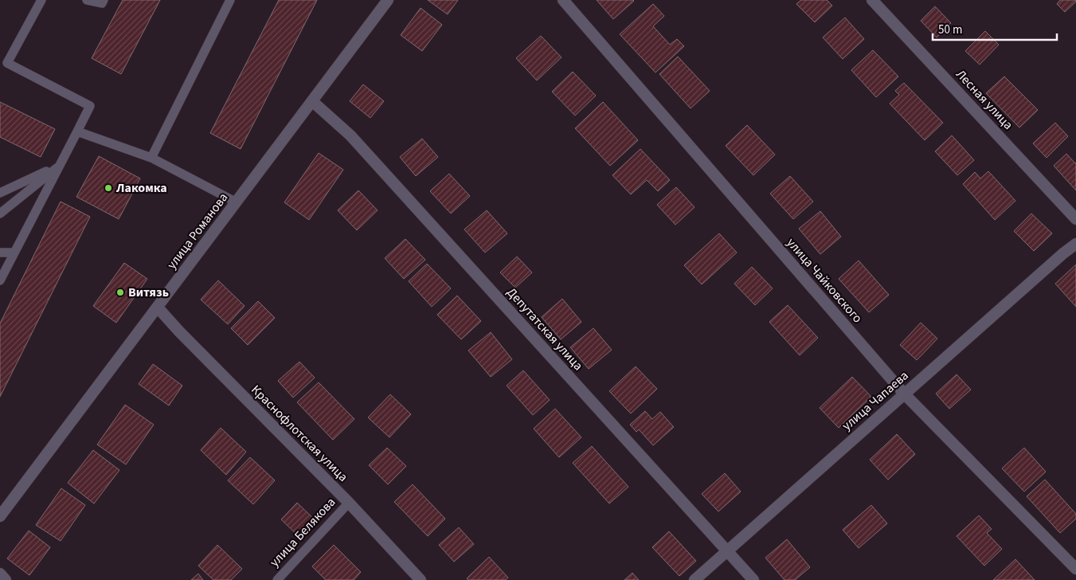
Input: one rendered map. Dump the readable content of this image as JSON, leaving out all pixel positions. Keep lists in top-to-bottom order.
{
  "streets": {
    "street": [
      "Лесная улица",
      "улица Романова",
      "улица Чайковского",
      "Депутатская улица",
      "улица Чапаева",
      "Краснофлотская улица"
    ],
    "lane": ["улица Белякова"]
  },
  "crossings": [
    ["улица Романова", "Депутатская улица"],
    ["улица Романова", "Краснофлотская улица"],
    ["улица Чайковского", "улица Чапаева"],
    ["Депутатская улица", "улица Чапаева"],
    ["Краснофлотская улица", "улица Белякова"]
  ],
  "places": ["Лакомка", "Витязь"],
  "scale_bar": "50 m"
}
